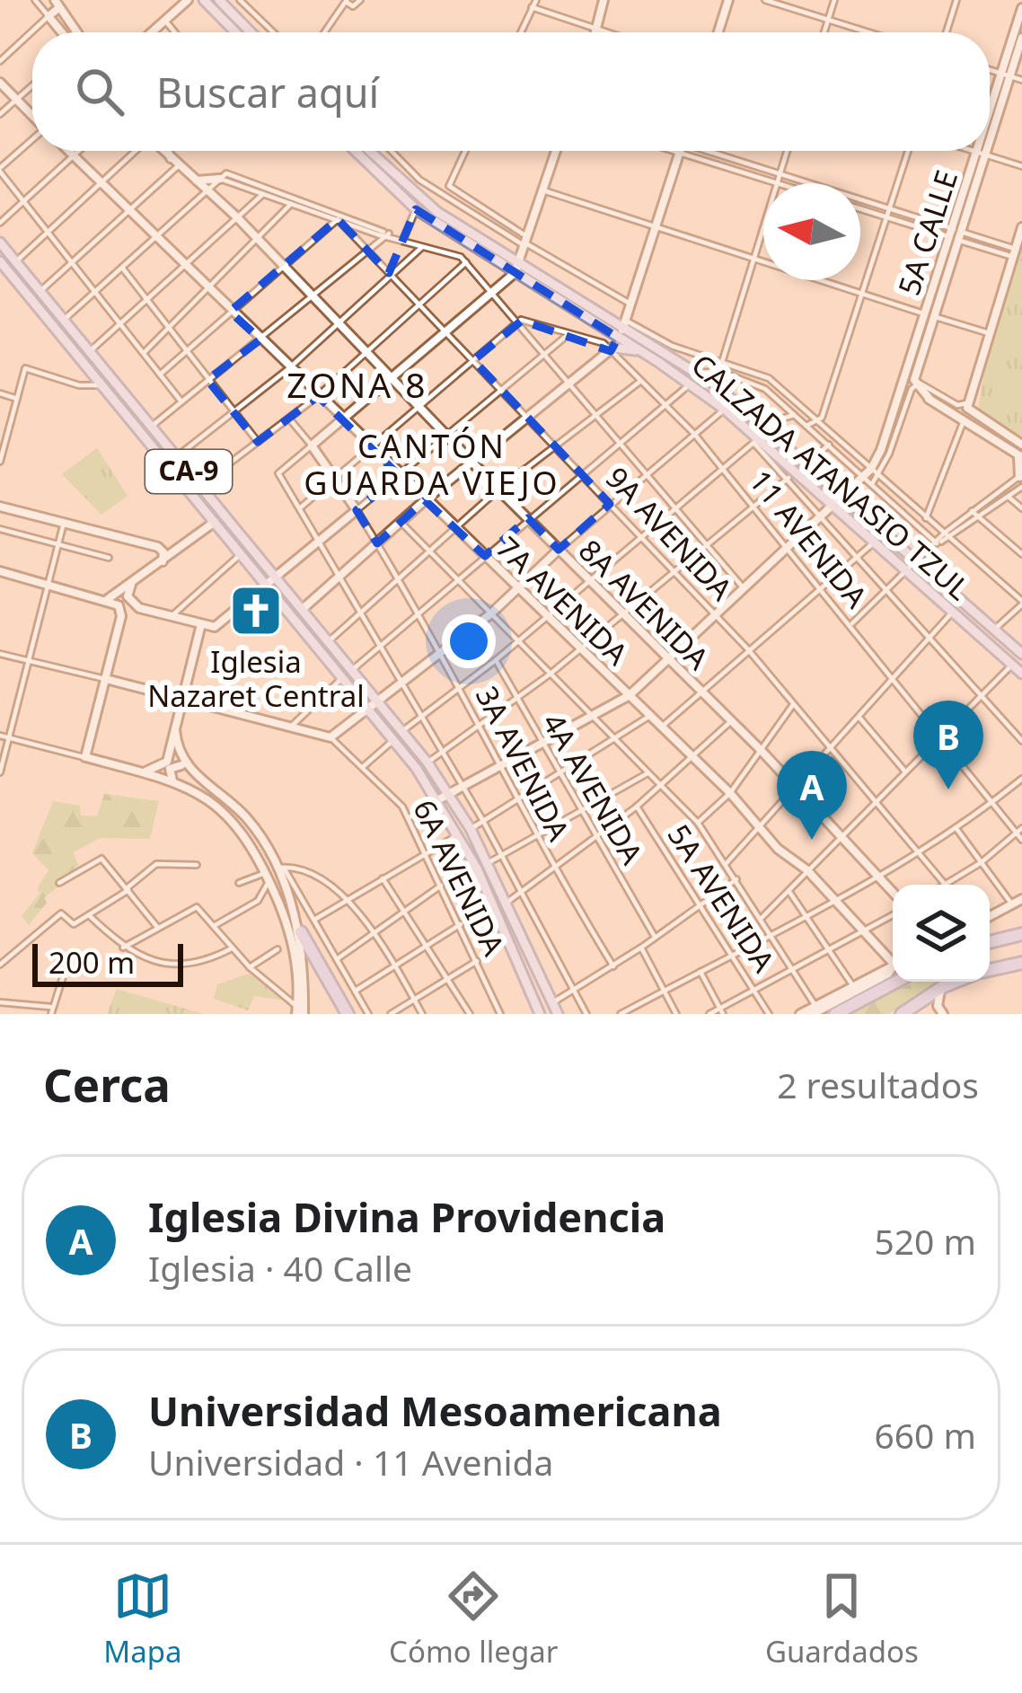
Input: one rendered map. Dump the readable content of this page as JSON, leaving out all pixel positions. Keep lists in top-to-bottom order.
{
  "streets": {
    "main road": [
      "5A CALLE",
      "CA-9",
      "CALZADA ATANASIO TZUL",
      "7A AVENIDA",
      "8A AVENIDA",
      "3A AVENIDA",
      "6A AVENIDA"
    ],
    "street": [
      "9A AVENIDA",
      "11 AVENIDA",
      "4A AVENIDA",
      "5A AVENIDA"
    ]
  },
  "crossings": [
    ["CALZADA ATANASIO TZUL", "11 AVENIDA"]
  ],
  "districts": ["ZONA 8", "CANTÓN GUARDA VIEJO"],
  "places": {
    "church": ["Iglesia Nazaret Central"]
  },
  "scale_bar": "200 m",
  "north": "left",
  "page": {
    "search": "Buscar aquí",
    "pins": ["B", "A"],
    "scale": "200 m",
    "heading": ["Cerca", "2 resultados"],
    "list": [
      {
        "mark": "A",
        "name": "Iglesia Divina Providencia",
        "note": "Iglesia · 40 Calle",
        "value": "520 m"
      },
      {
        "mark": "B",
        "name": "Universidad Mesoamericana",
        "note": "Universidad · 11 Avenida",
        "value": "660 m"
      }
    ],
    "nav": ["Mapa", "Cómo llegar", "Guardados"]
  }
}
